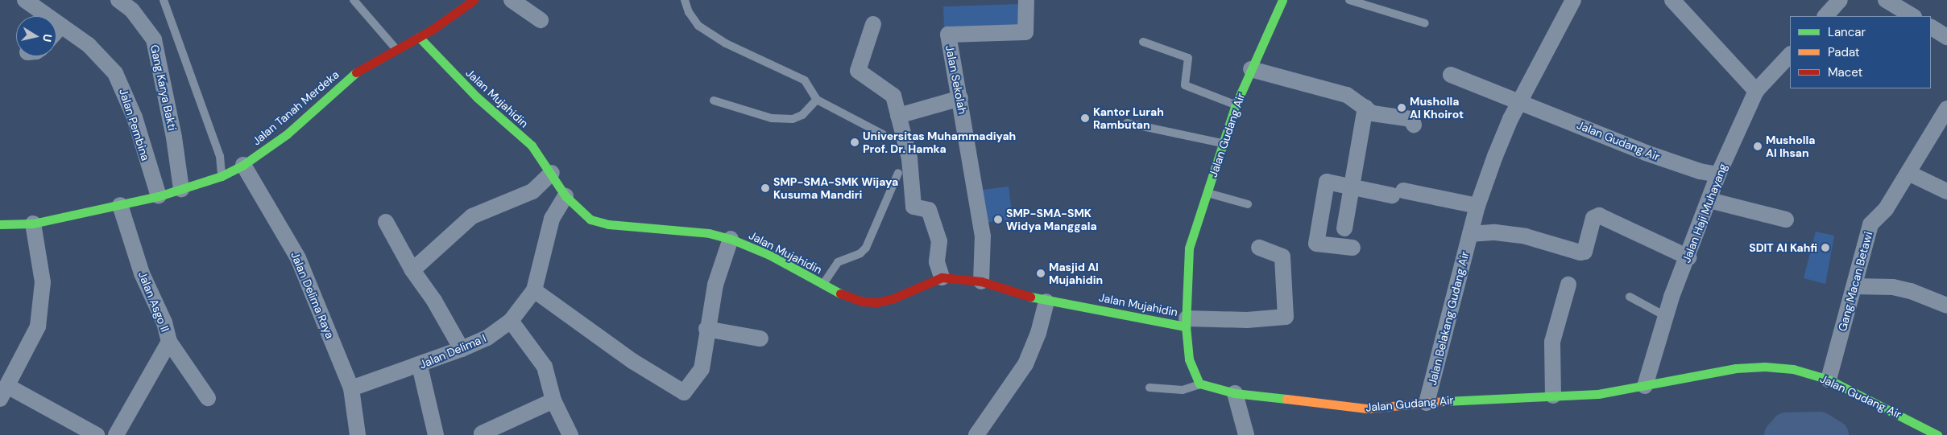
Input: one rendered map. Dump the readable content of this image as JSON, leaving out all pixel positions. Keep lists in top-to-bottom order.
{
  "streets": {
    "street": [
      "Jalan Sekolah",
      "Gang Karya Bakti",
      "Jalan Mujahidin",
      "Jalan Tanah Merdeka",
      "Jalan Pembina",
      "Jalan Gudang Air",
      "Jalan Haji Muhayang",
      "Gang Macan Betawi",
      "Jalan Delima Raya",
      "Jalan Asgo II",
      "Jalan Belakang Gudang Air",
      "Jalan Delima I"
    ]
  },
  "crossings": [
    ["Jalan Sekolah", "Jalan Mujahidin"],
    ["Gang Karya Bakti", "Jalan Tanah Merdeka"],
    ["Jalan Mujahidin", "Jalan Tanah Merdeka"],
    ["Jalan Mujahidin", "Jalan Gudang Air"],
    ["Jalan Mujahidin", "Jalan Delima I"],
    ["Jalan Tanah Merdeka", "Jalan Pembina"],
    ["Jalan Tanah Merdeka", "Jalan Delima Raya"],
    ["Jalan Tanah Merdeka", "Jalan Asgo II"],
    ["Jalan Gudang Air", "Jalan Haji Muhayang"],
    ["Jalan Gudang Air", "Gang Macan Betawi"],
    ["Jalan Gudang Air", "Jalan Belakang Gudang Air"],
    ["Jalan Delima Raya", "Jalan Delima I"]
  ],
  "places": [
    "Musholla Al Khoirot",
    "Kantor Lurah Rambutan",
    "Universitas Muhammadiyah Prof. Dr. Hamka",
    "Musholla Al Ihsan",
    "SMP-SMA-SMK Wijaya Kusuma Mandiri",
    "SMP-SMA-SMK Widya Manggala",
    "SDIT Al Kahfi",
    "Masjid Al Mujahidin"
  ],
  "legend": ["Lancar", "Padat", "Macet"],
  "north": "right"
}
